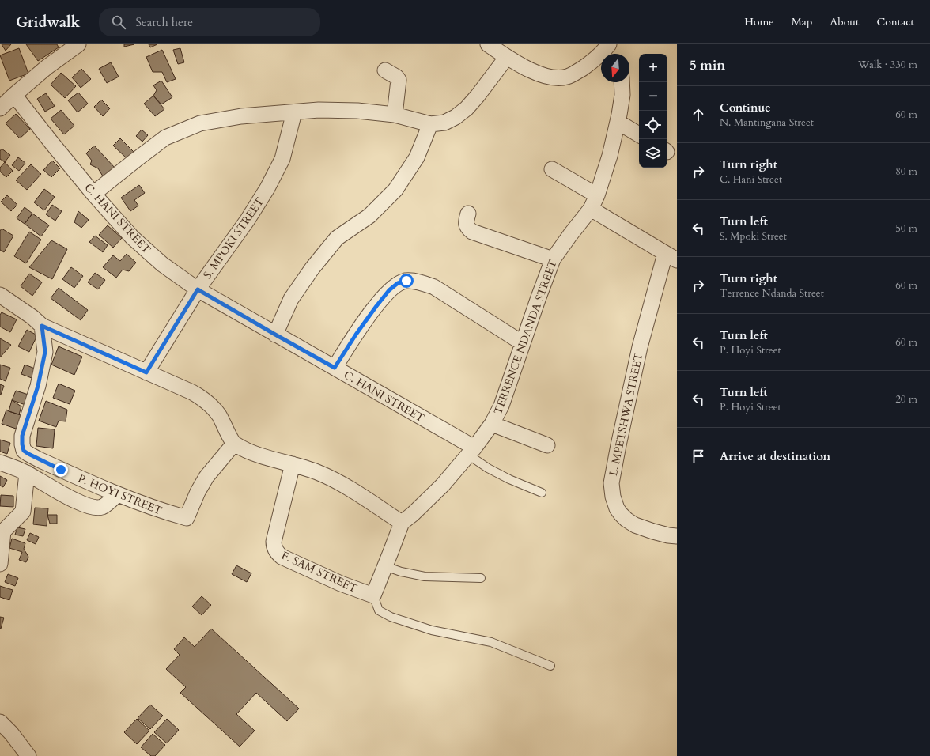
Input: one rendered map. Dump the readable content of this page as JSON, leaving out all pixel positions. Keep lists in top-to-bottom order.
{
  "streets": {
    "street": [
      "C. HANI STREET",
      "S. MPOKI STREET",
      "TERRENCE NDANDA STREET",
      "L. MPETSHWA STREET",
      "P. HOYI STREET",
      "F. SAM STREET"
    ]
  },
  "crossings": [
    ["C. HANI STREET", "S. MPOKI STREET"],
    ["C. HANI STREET", "TERRENCE NDANDA STREET"]
  ],
  "north": "bottom",
  "page": {
    "header": "Gridwalk",
    "search": "Search here",
    "nav": [
      "Home",
      "Map",
      "About",
      "Contact"
    ],
    "heading": ["5 min", "Walk · 330 m"],
    "map_buttons": ["+", "−"],
    "list": [
      ["Continue", "N. Mantingana Street", "60 m"],
      ["Turn right", "C. Hani Street", "80 m"],
      ["Turn left", "S. Mpoki Street", "50 m"],
      ["Turn right", "Terrence Ndanda Street", "60 m"],
      ["Turn left", "P. Hoyi Street", "60 m"],
      ["Turn left", "P. Hoyi Street", "20 m"],
      "Arrive at destination"
    ]
  }
}
